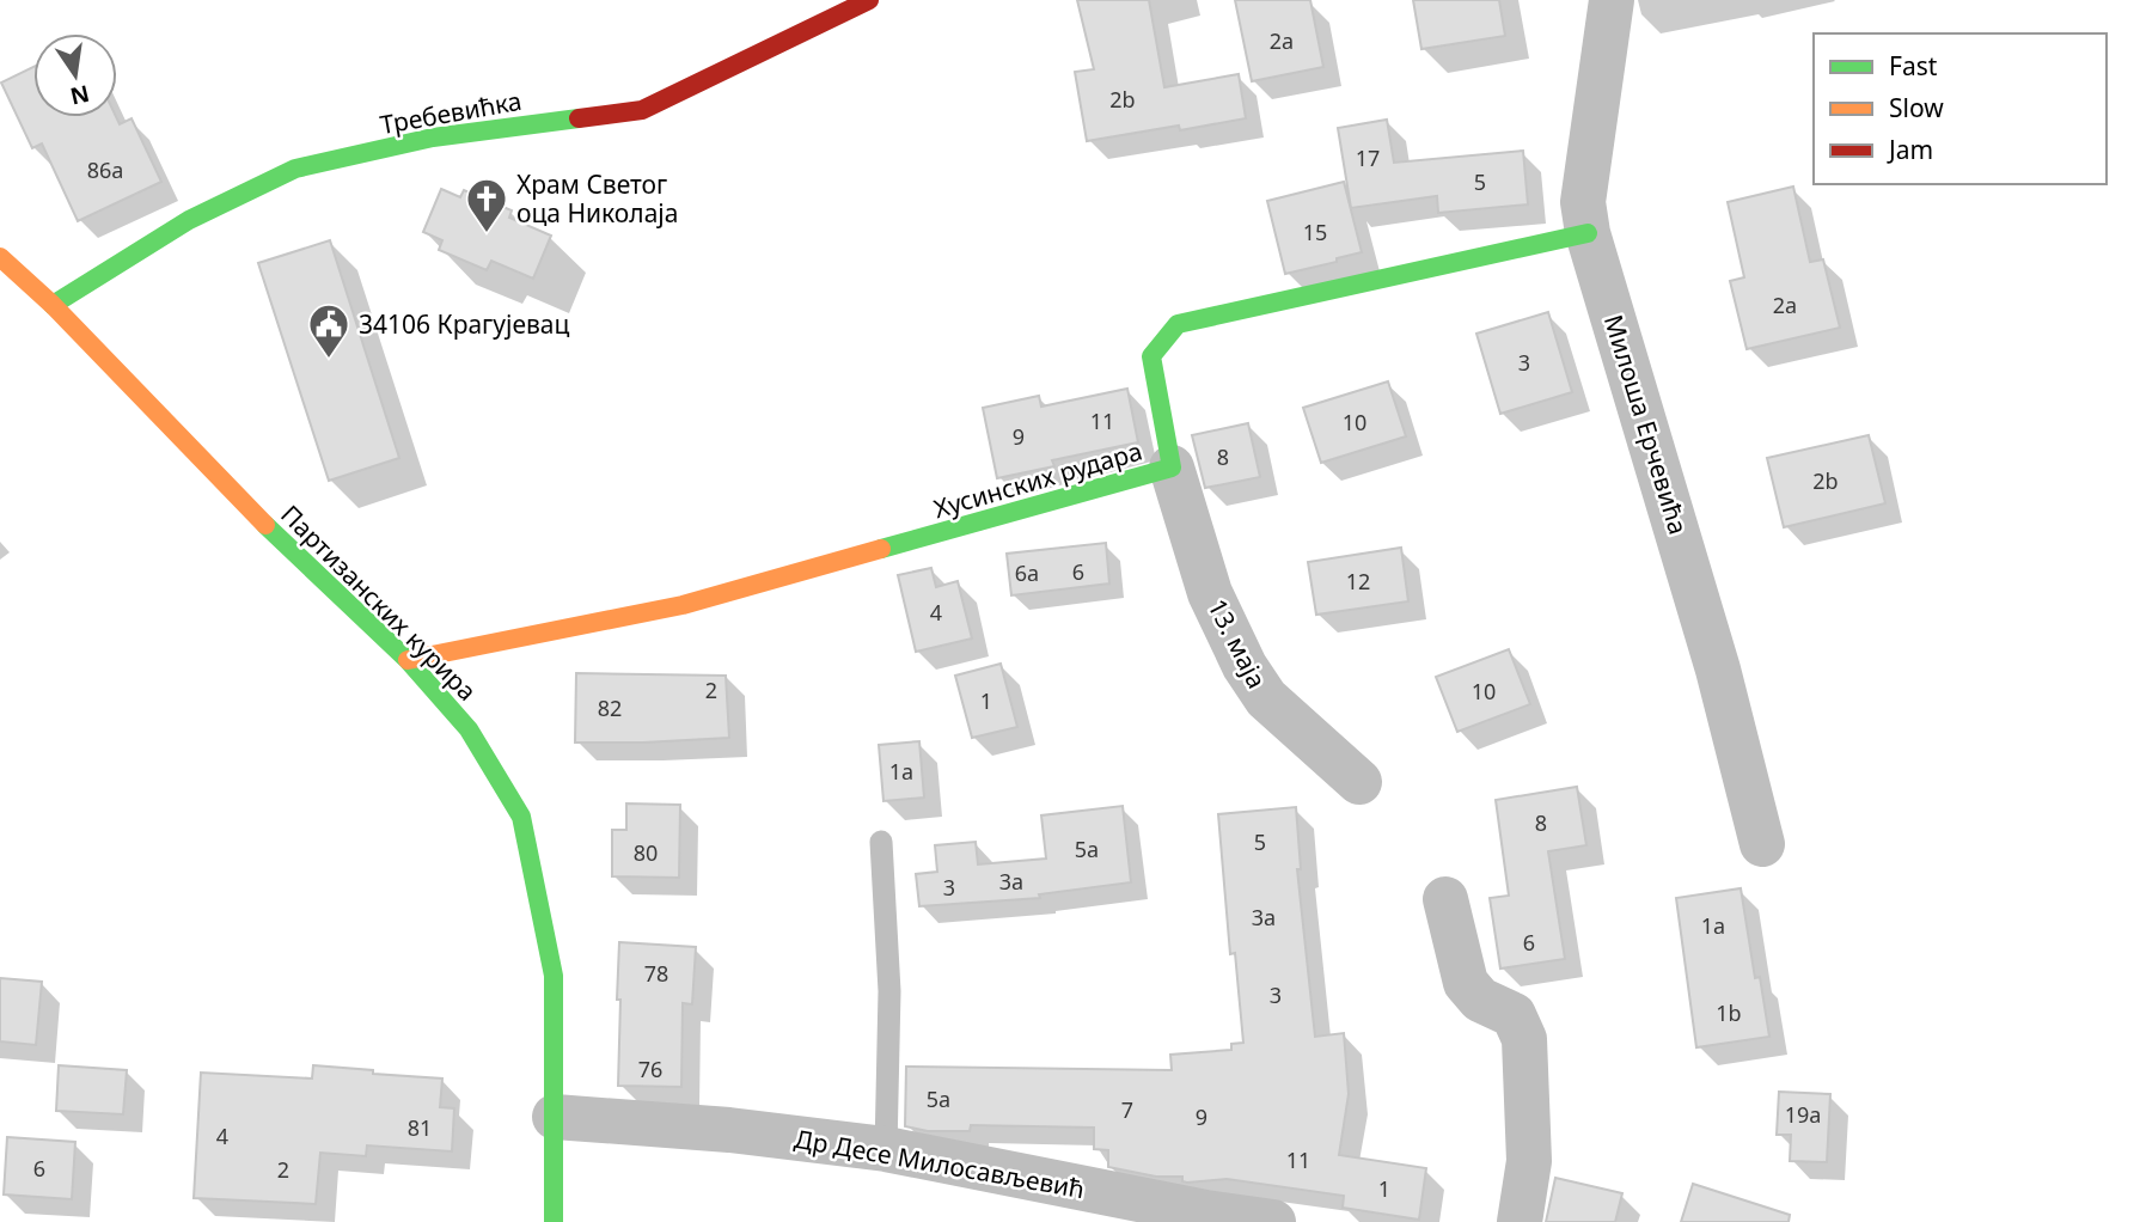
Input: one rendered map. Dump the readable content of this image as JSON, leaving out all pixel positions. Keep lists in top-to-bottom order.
{
  "streets": {
    "street": [
      "Требевићка",
      "Милоша Ерчевића",
      "Хусинских рудара",
      "Партизанских курира",
      "13. маја",
      "Др Десе Милосављевић"
    ]
  },
  "crossings": [
    ["Требевићка", "Партизанских курира"],
    ["Милоша Ерчевића", "Хусинских рудара"],
    ["Хусинских рудара", "Партизанских курира"],
    ["Хусинских рудара", "13. маја"],
    ["Партизанских курира", "Др Десе Милосављевић"]
  ],
  "places": {
    "church": ["Храм Светог оца Николаја"],
    "public building": ["34106 Крагујевац"]
  },
  "house_numbers": [
    "2a",
    "2b",
    "17",
    "86a",
    "5",
    "15",
    "2a",
    "3",
    "11",
    "10",
    "9",
    "8",
    "2b",
    "6",
    "6a",
    "12",
    "4",
    "2",
    "10",
    "1",
    "82",
    "1a",
    "8",
    "5",
    "5a",
    "80",
    "3a",
    "3",
    "3a",
    "1a",
    "6",
    "78",
    "3",
    "1b",
    "76",
    "5a",
    "7",
    "19a",
    "9",
    "81",
    "4",
    "11",
    "6",
    "2",
    "1"
  ],
  "legend": ["Fast", "Slow", "Jam"],
  "north": "bottom"
}
